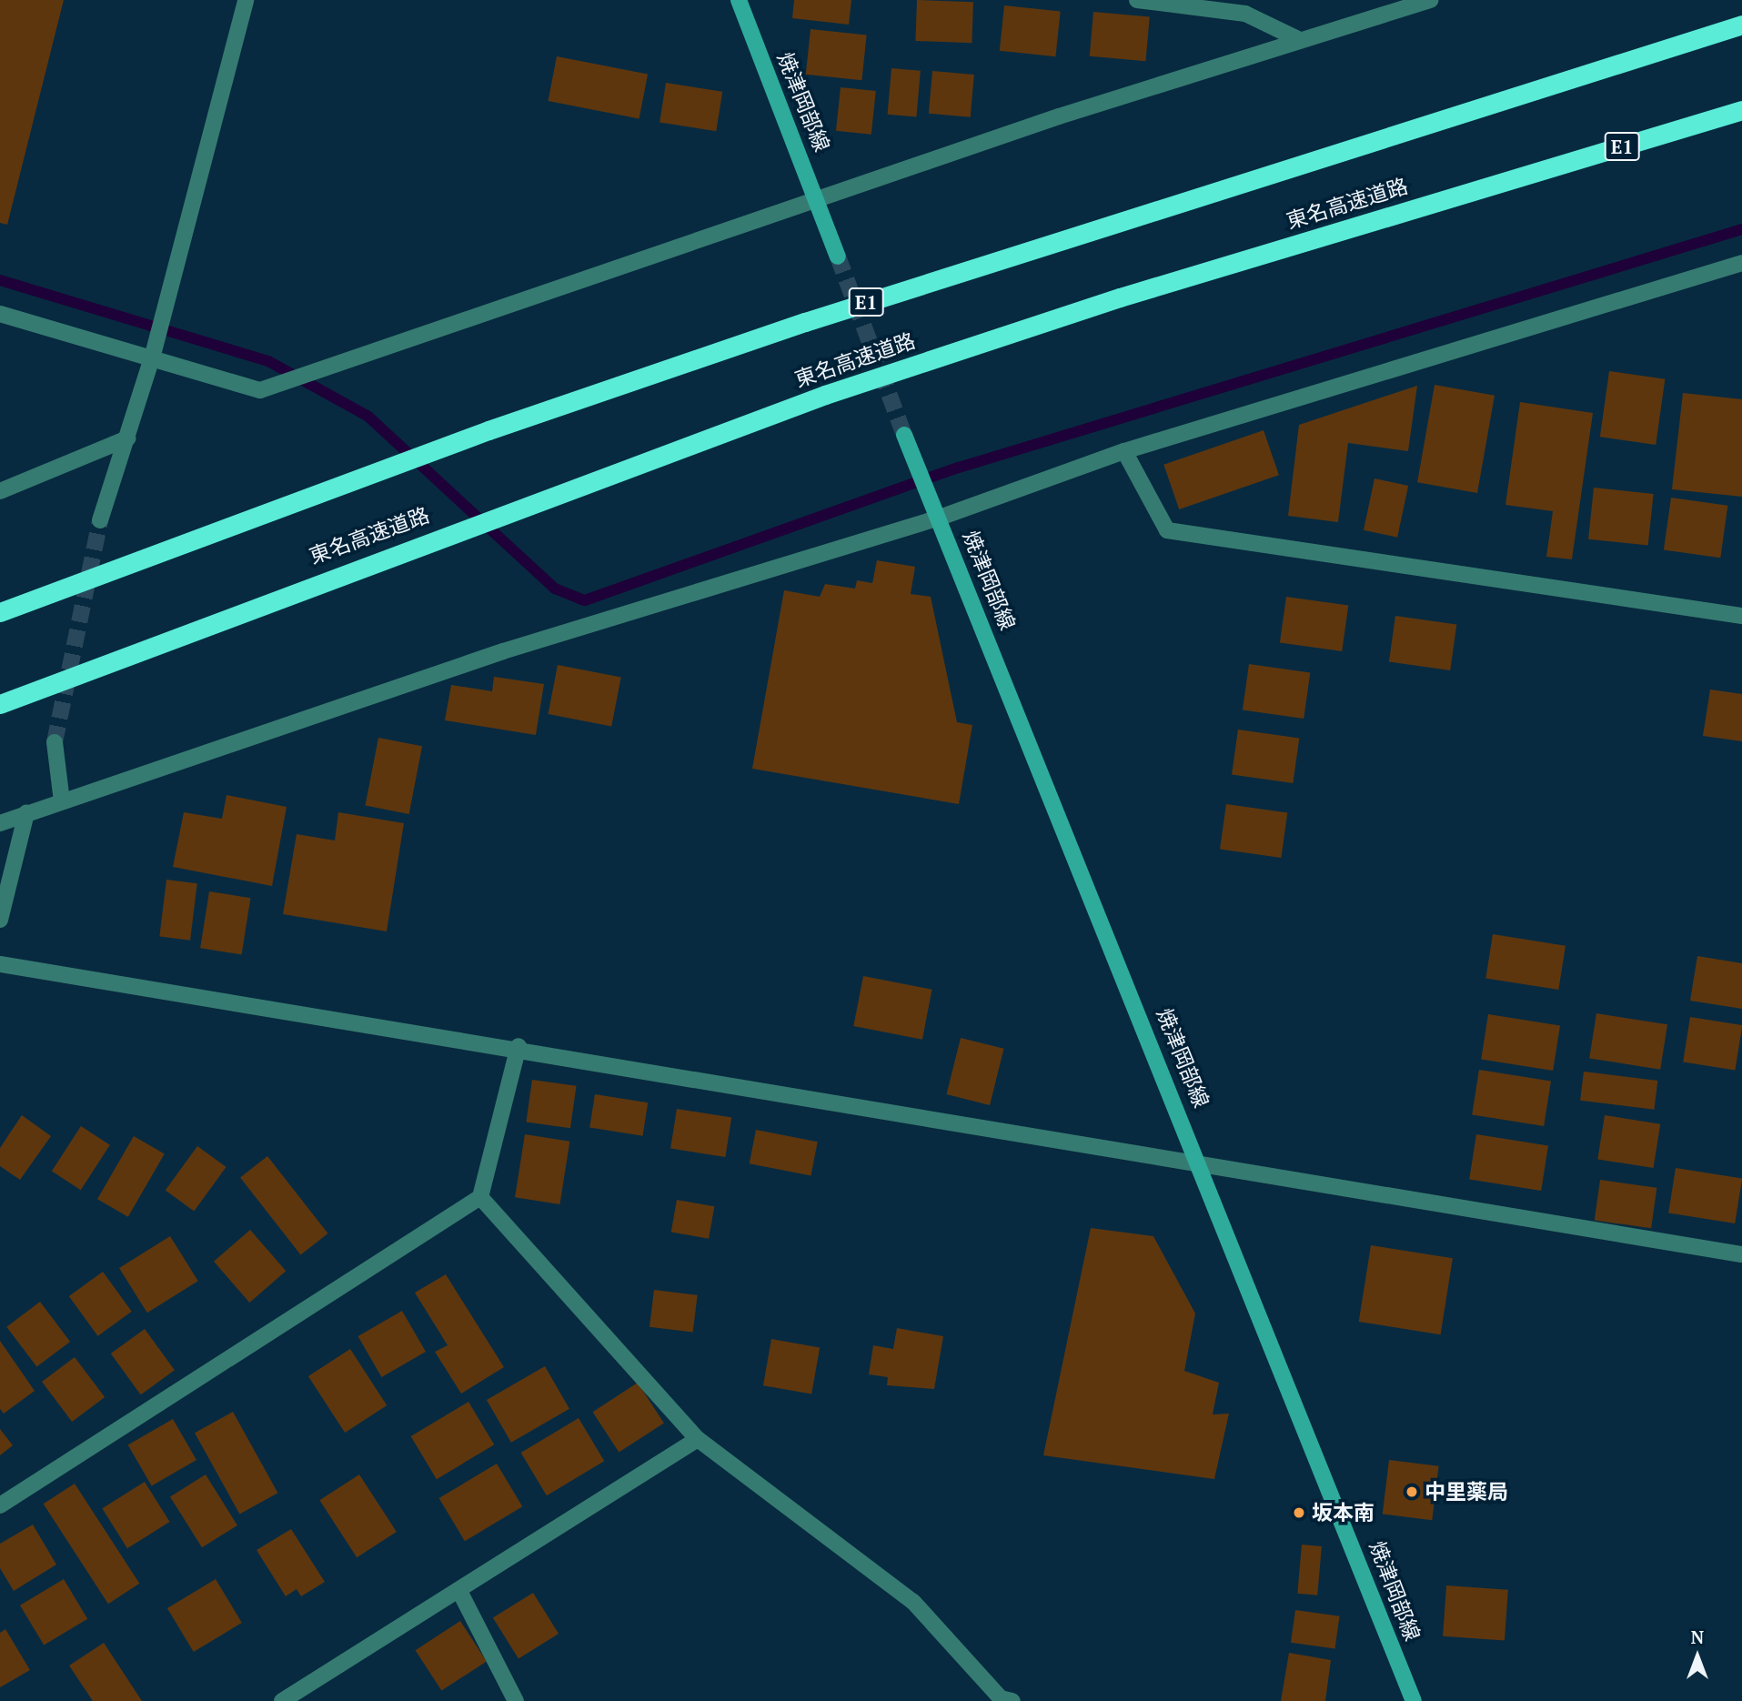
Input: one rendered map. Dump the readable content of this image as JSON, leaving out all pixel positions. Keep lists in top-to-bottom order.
{
  "streets": {
    "highway": ["E1", "東名高速道路"],
    "main road": ["焼津岡部線"]
  },
  "places": ["中里薬局", "坂本南"],
  "north": "top"
}
